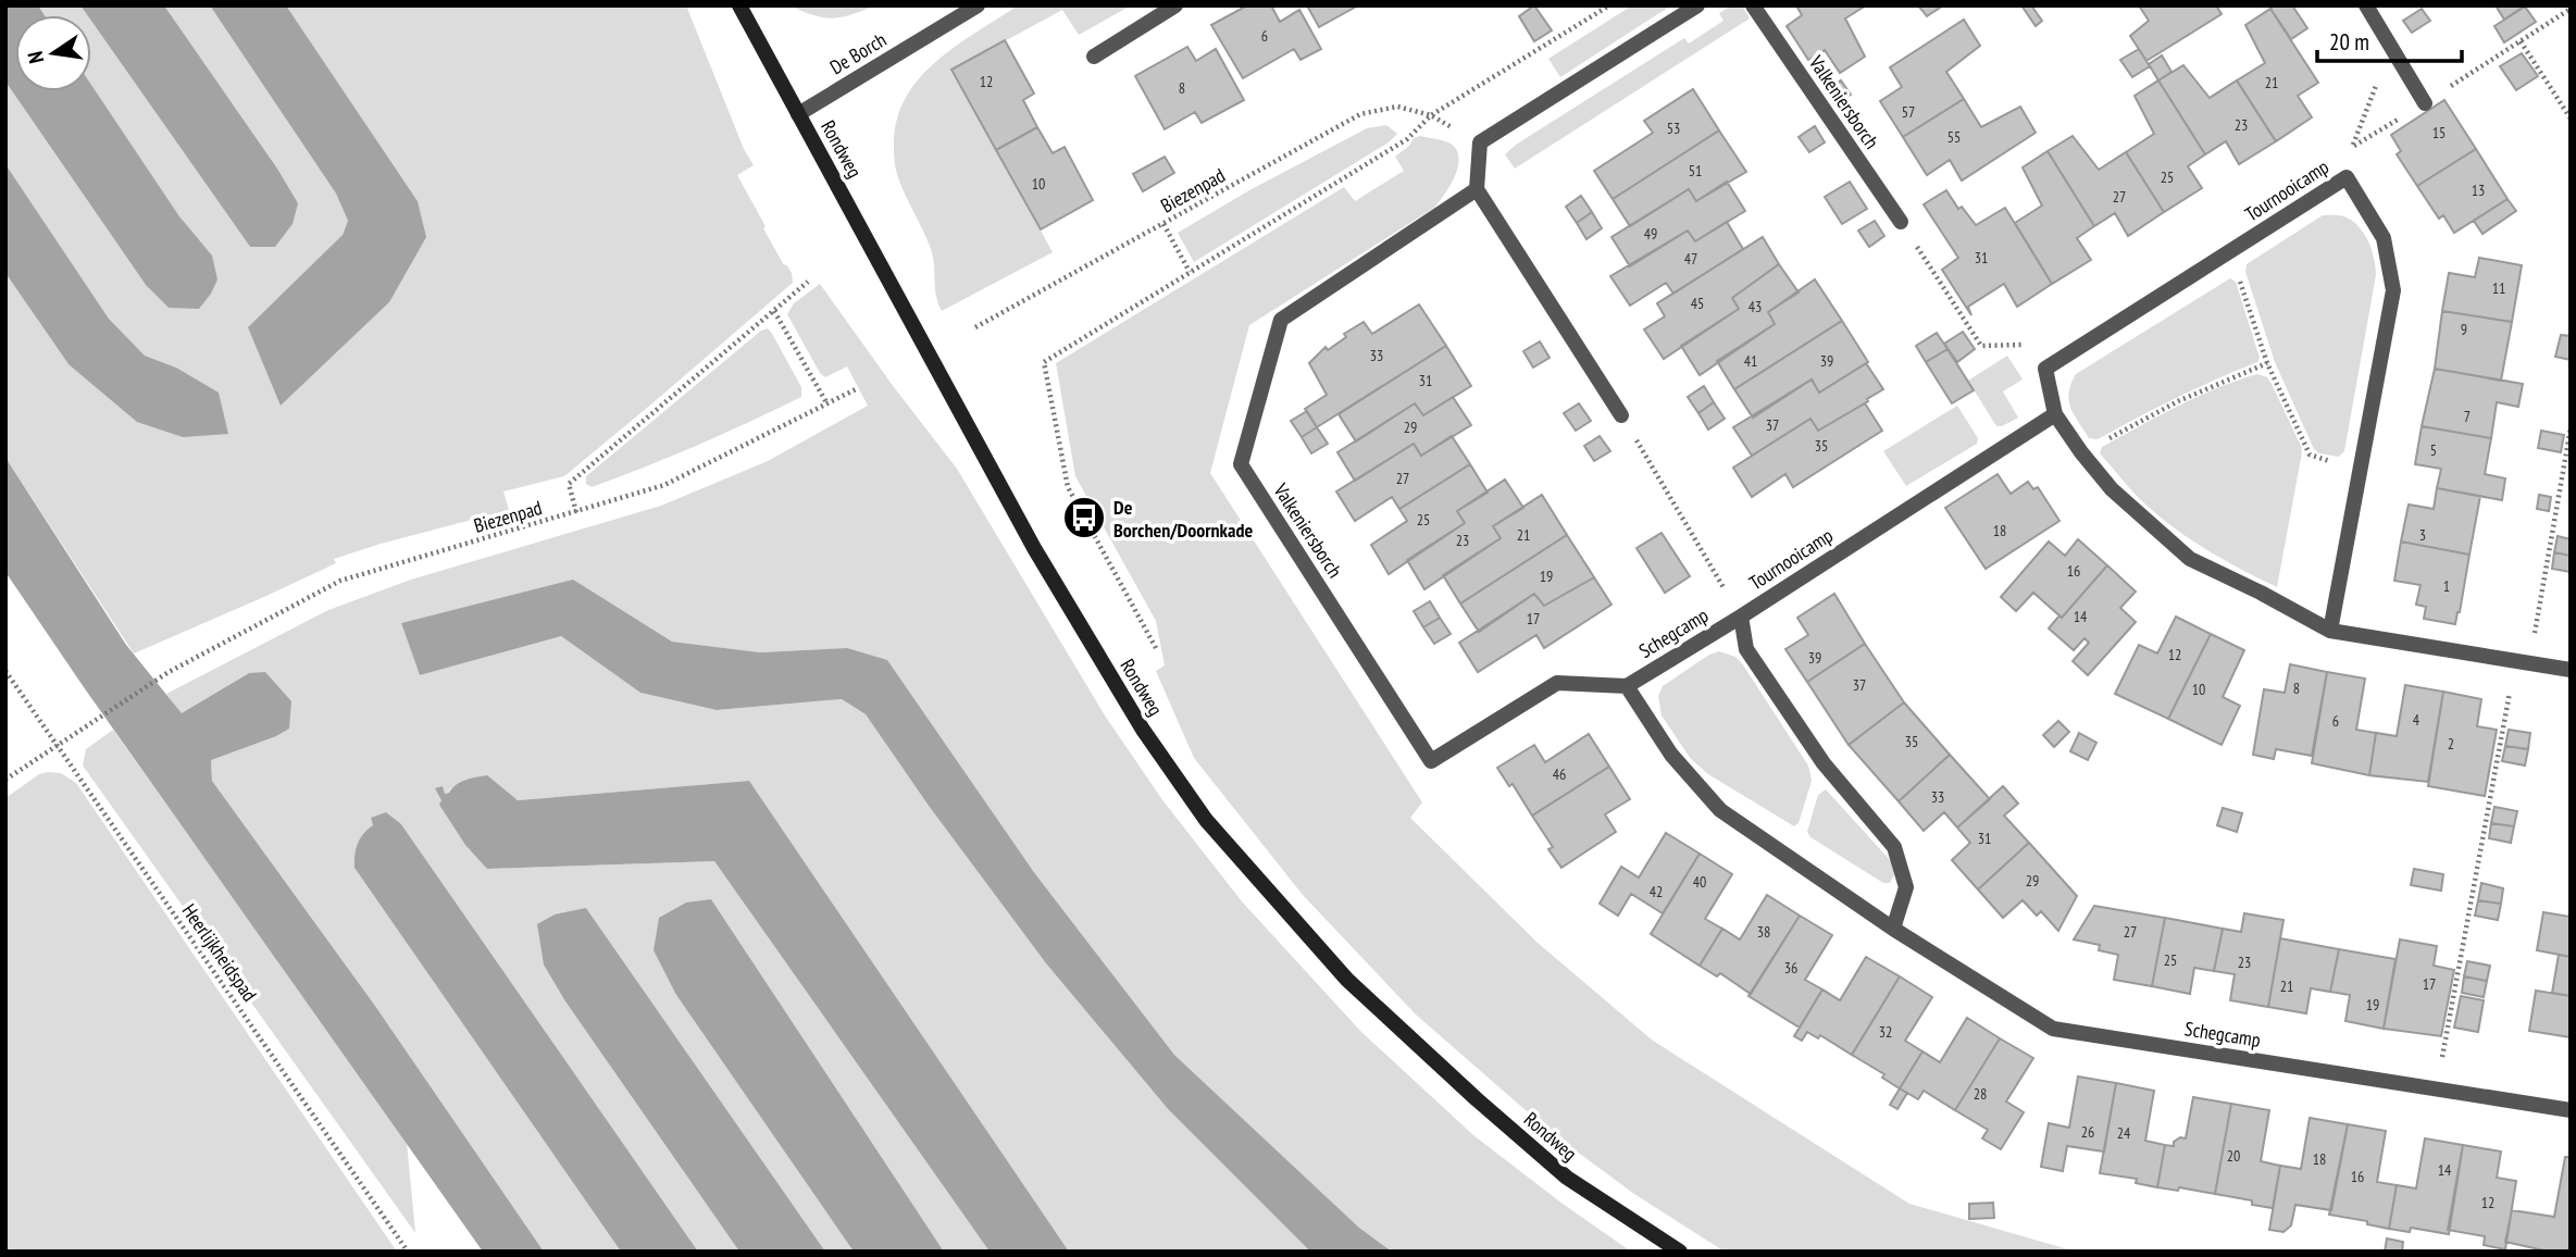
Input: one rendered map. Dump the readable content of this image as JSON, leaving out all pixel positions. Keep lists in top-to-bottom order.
{
  "streets": {
    "main road": ["Rondweg"],
    "street": [
      "De Borch",
      "Valkeniersborch",
      "Tournooicamp",
      "Schegcamp"
    ],
    "path": ["Biezenpad", "Heerlijkheidspad"]
  },
  "crossings": [
    ["De Borch", "Rondweg"],
    ["Valkeniersborch", "Schegcamp"],
    ["Biezenpad", "Heerlijkheidspad"],
    ["Tournooicamp", "Schegcamp"]
  ],
  "places": {
    "bus stop": ["De Borchen/Doornkade"]
  },
  "house_numbers": [
    "6",
    "12",
    "21",
    "8",
    "57",
    "23",
    "53",
    "15",
    "55",
    "51",
    "25",
    "10",
    "13",
    "27",
    "49",
    "31",
    "47",
    "11",
    "45",
    "43",
    "9",
    "33",
    "41",
    "39",
    "31",
    "7",
    "37",
    "29",
    "35",
    "5",
    "27",
    "25",
    "18",
    "21",
    "3",
    "23",
    "16",
    "19",
    "1",
    "14",
    "17",
    "12",
    "39",
    "37",
    "8",
    "10",
    "4",
    "6",
    "35",
    "2",
    "46",
    "33",
    "31",
    "29",
    "40",
    "42",
    "38",
    "27",
    "25",
    "23",
    "36",
    "17",
    "21",
    "19",
    "32",
    "28",
    "26",
    "24",
    "20",
    "18",
    "14",
    "16",
    "12"
  ],
  "scale_bar": "20 m",
  "north": "left"
}
